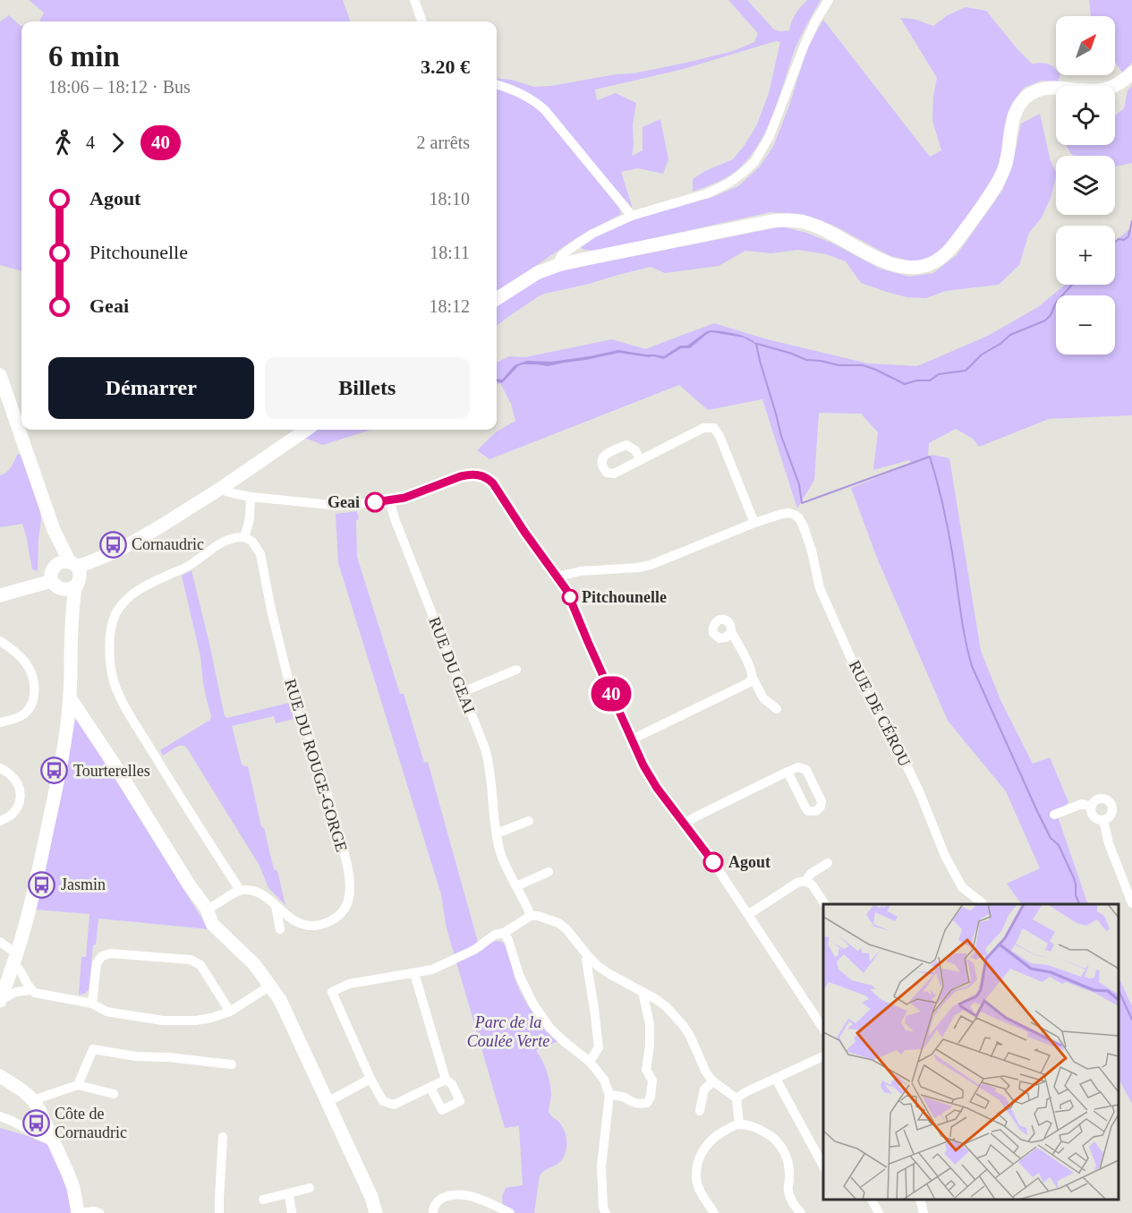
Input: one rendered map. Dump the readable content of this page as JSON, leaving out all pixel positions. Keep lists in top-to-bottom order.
{
  "streets": {
    "street": ["RUE DU GEAI", "RUE DE CÉROU", "RUE DU ROUGE-GORGE"]
  },
  "parks": ["Parc de la Coulée Verte"],
  "places": {
    "other": ["Geai", "Pitchounelle", "Agout"],
    "bus stop": [
      "Cornaudric",
      "Tourterelles",
      "Jasmin",
      "Côte de Cornaudric"
    ]
  },
  "lines": ["bus line 40"],
  "north": "top right",
  "page": {
    "on_map": "40",
    "map_buttons": ["+", "−"],
    "heading": ["6 min", "18:06 – 18:12 · Bus", "3.20 €"],
    "legs": ["4", "40", "2 arrêts"],
    "list": [
      {
        "name": "Agout",
        "value": "18:10"
      },
      {
        "name": "Pitchounelle",
        "value": "18:11"
      },
      {
        "name": "Geai",
        "value": "18:12"
      }
    ],
    "buttons": ["Démarrer", "Billets"]
  }
}
